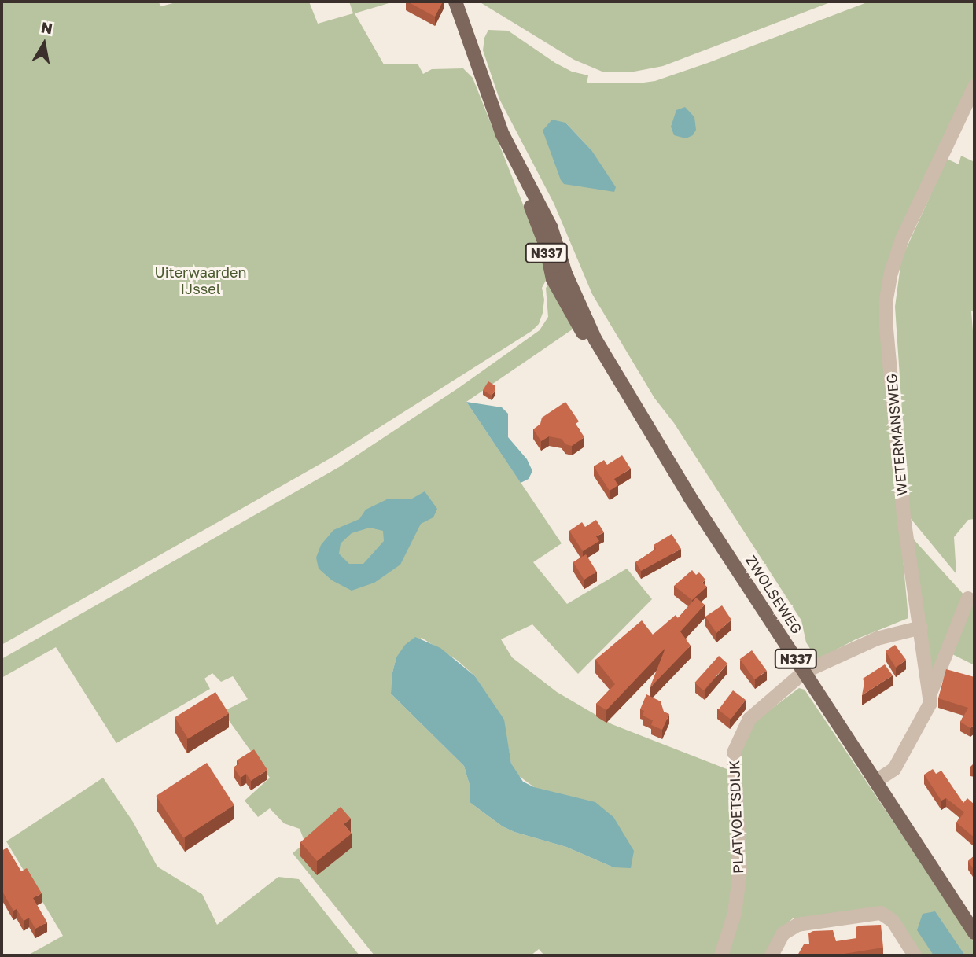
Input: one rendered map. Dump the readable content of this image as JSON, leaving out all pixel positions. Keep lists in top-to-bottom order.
{
  "streets": {
    "main road": ["N337", "ZWOLSEWEG"],
    "street": ["WETERMANSWEG", "PLATVOETSDIJK"]
  },
  "crossings": [
    ["WETERMANSWEG", "ZWOLSEWEG"],
    ["WETERMANSWEG", "PLATVOETSDIJK"],
    ["ZWOLSEWEG", "PLATVOETSDIJK"]
  ],
  "parks": ["Uiterwaarden IJssel"],
  "north": "top"
}
